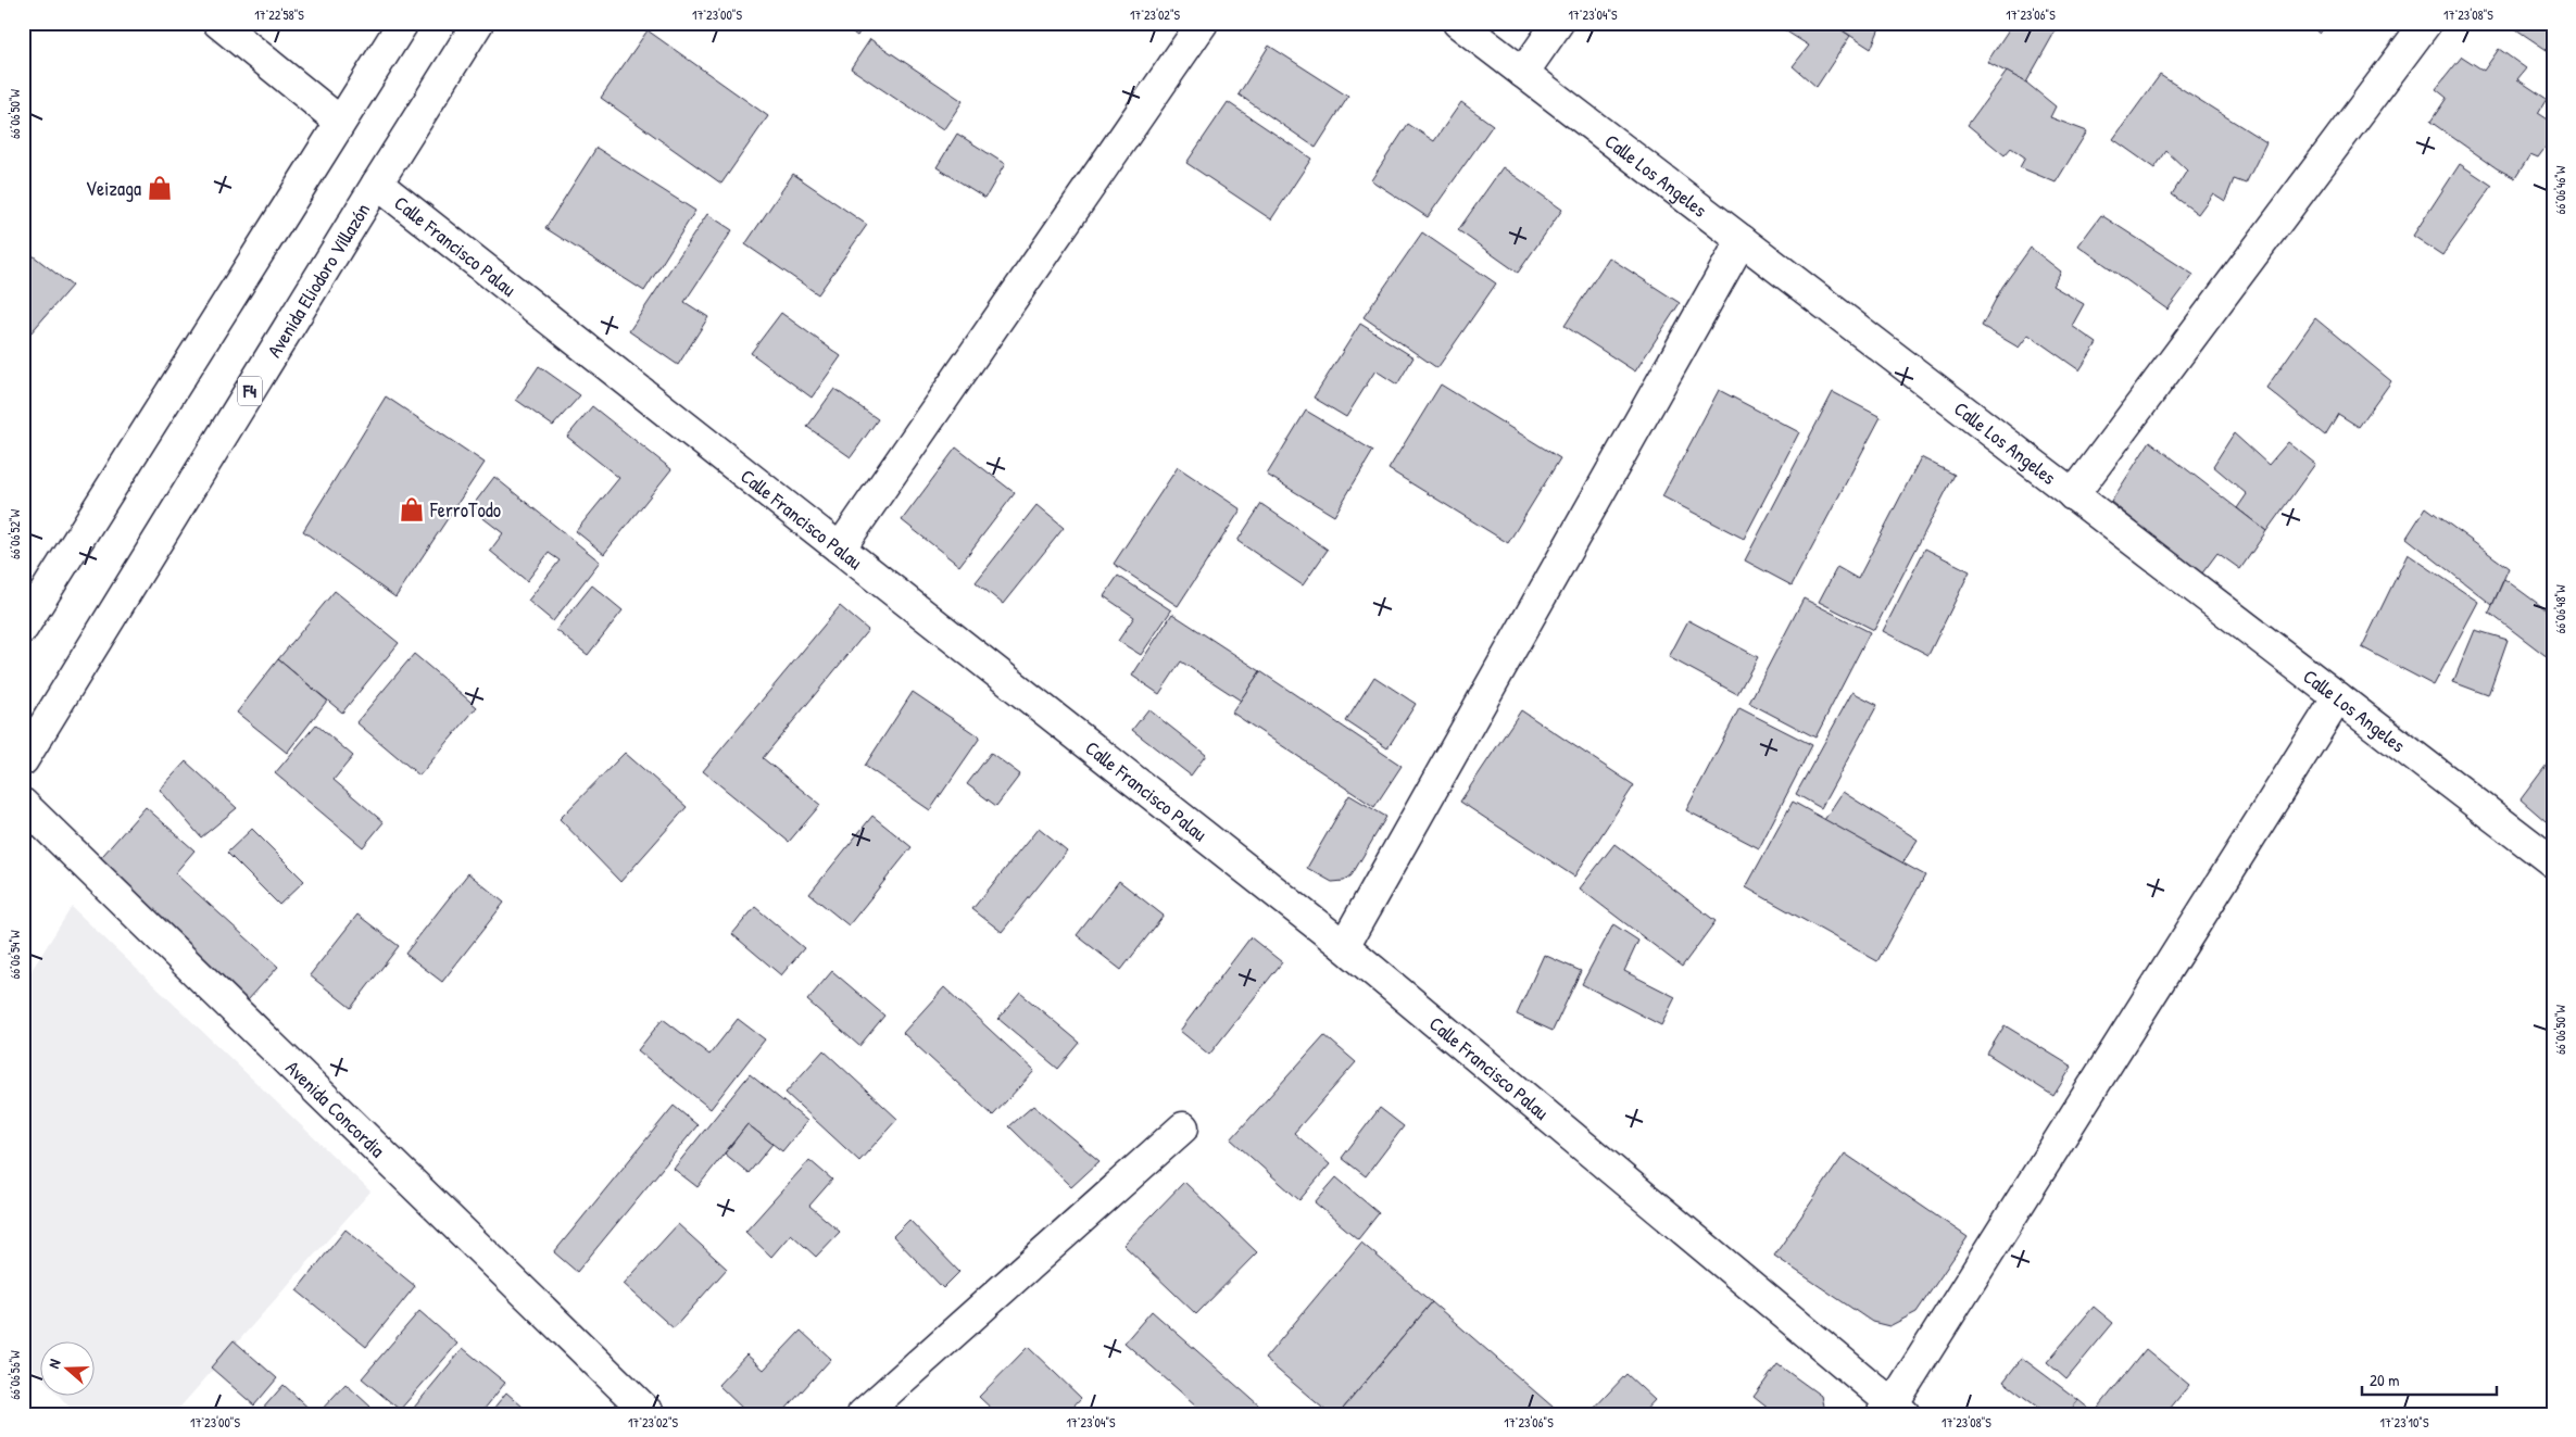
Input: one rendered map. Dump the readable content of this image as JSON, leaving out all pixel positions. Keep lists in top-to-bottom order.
{
  "streets": {
    "main road": [
      "Calle Los Angeles",
      "Calle Francisco Palau",
      "Avenida Eliodoro Villazón",
      "F4",
      "Avenida Concordia"
    ]
  },
  "crossings": [
    ["Calle Francisco Palau", "Avenida Eliodoro Villazón"]
  ],
  "places": {
    "shop": ["Veizaga", "FerroTodo"]
  },
  "scale_bar": "20 m",
  "north": "left",
  "coordinates": [
    "17°22'58\"S",
    "17°23'00\"S",
    "17°23'02\"S",
    "17°23'04\"S",
    "17°23'06\"S",
    "17°23'08\"S",
    "66°06'50\"W",
    "66°06'46\"W",
    "66°06'52\"W",
    "66°06'48\"W",
    "66°06'54\"W",
    "66°06'56\"W",
    "17°23'10\"S"
  ]
}
